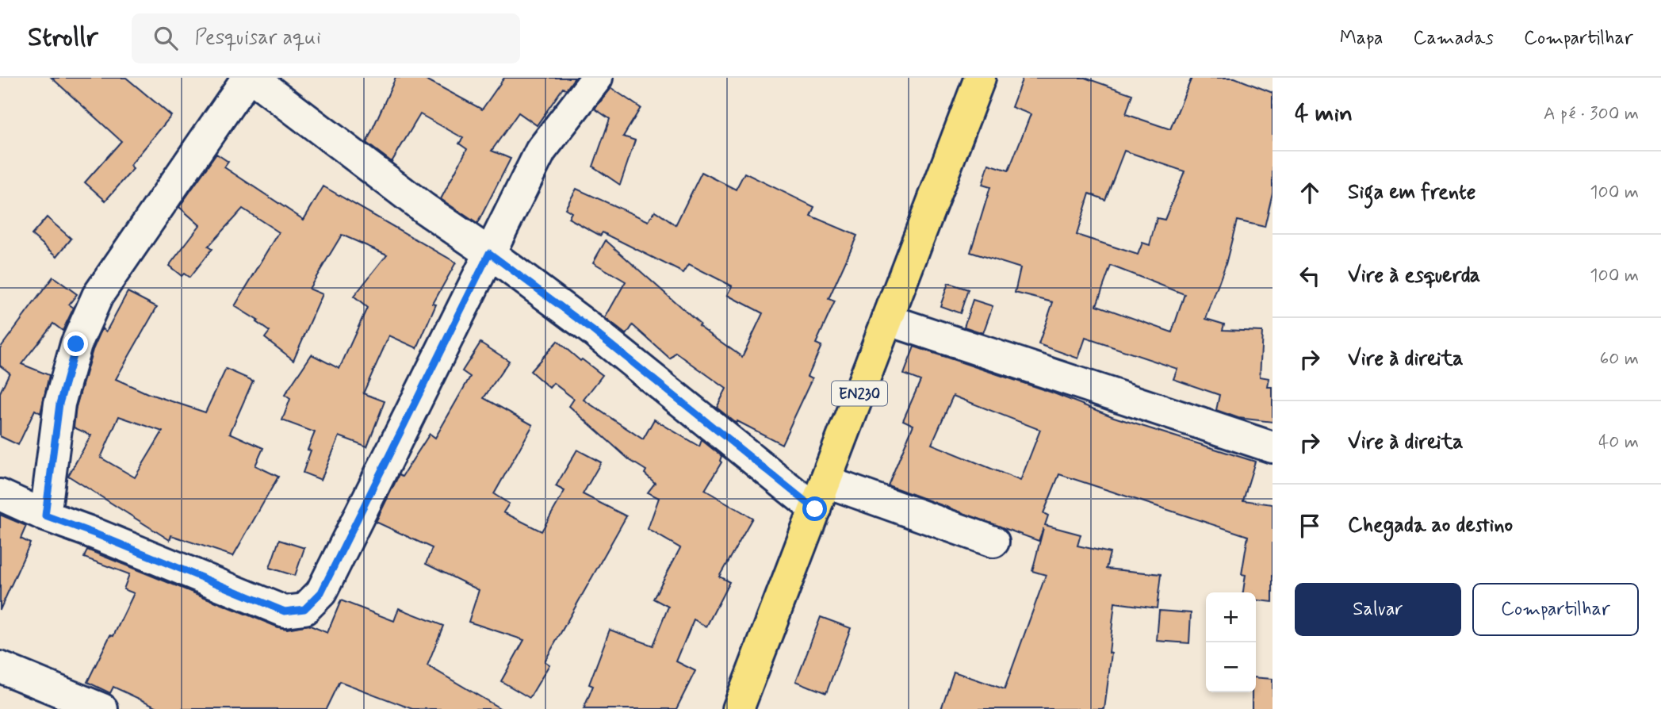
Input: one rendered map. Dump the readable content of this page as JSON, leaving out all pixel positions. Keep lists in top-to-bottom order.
{
  "streets": {
    "main road": ["EN230"]
  },
  "page": {
    "header": "Strollr",
    "search": "Pesquisar aqui",
    "nav": ["Mapa", "Camadas", "Compartilhar"],
    "heading": ["4 min", "A pé · 300 m"],
    "list": [
      ["Siga em frente", "100 m"],
      ["Vire à esquerda", "100 m"],
      ["Vire à direita", "60 m"],
      ["Vire à direita", "40 m"],
      "Chegada ao destino"
    ],
    "buttons": ["Salvar", "Compartilhar"],
    "map_buttons": ["+", "−"]
  }
}
